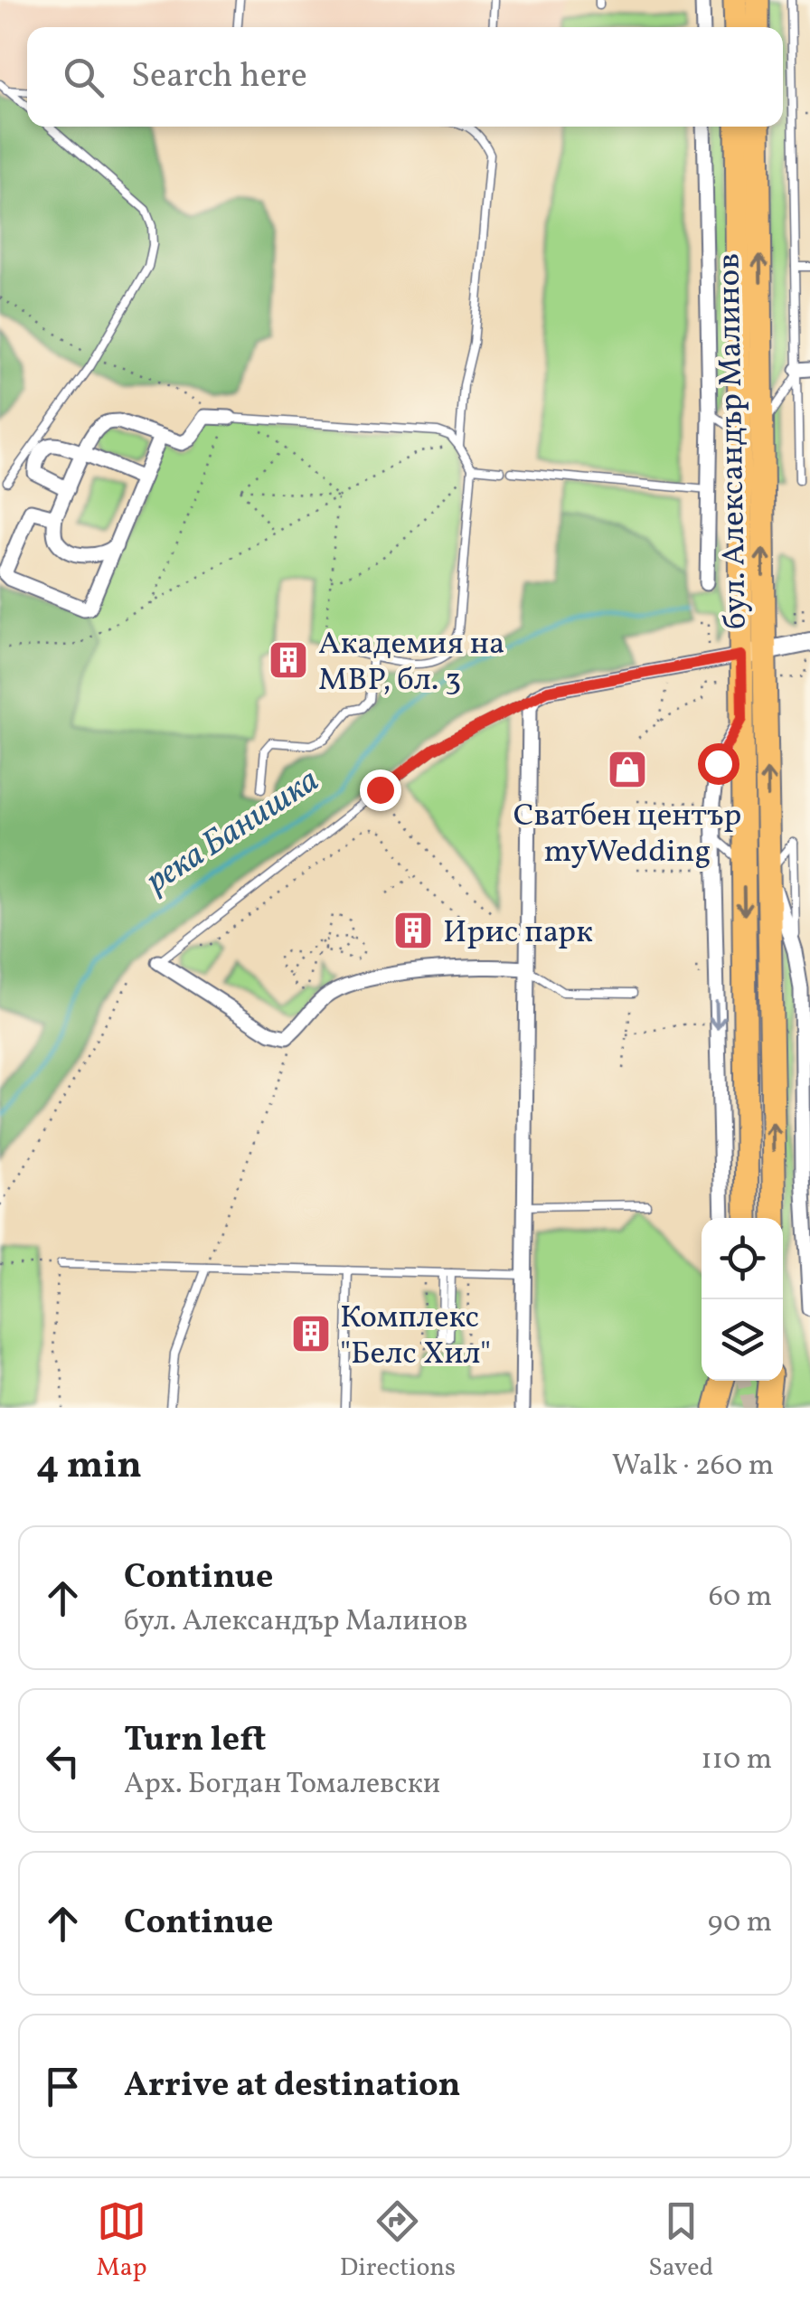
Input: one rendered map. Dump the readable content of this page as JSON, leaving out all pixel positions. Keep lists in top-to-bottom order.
{
  "streets": {
    "main road": ["бул. Александър Малинов"]
  },
  "water": ["река Банишка"],
  "places": {
    "building": ["Академия на МВР, бл. 3", "Ирис парк", "Комплекс \"Белс Хил\""],
    "shop": ["Сватбен център myWedding"]
  },
  "page": {
    "search": "Search here",
    "heading": ["4 min", "Walk · 260 m"],
    "list": [
      ["Continue", "бул. Александър Малинов", "60 m"],
      ["Turn left", "Арх. Богдан Томалевски", "110 m"],
      ["Continue", "90 m"],
      "Arrive at destination"
    ],
    "nav": ["Map", "Directions", "Saved"]
  }
}
